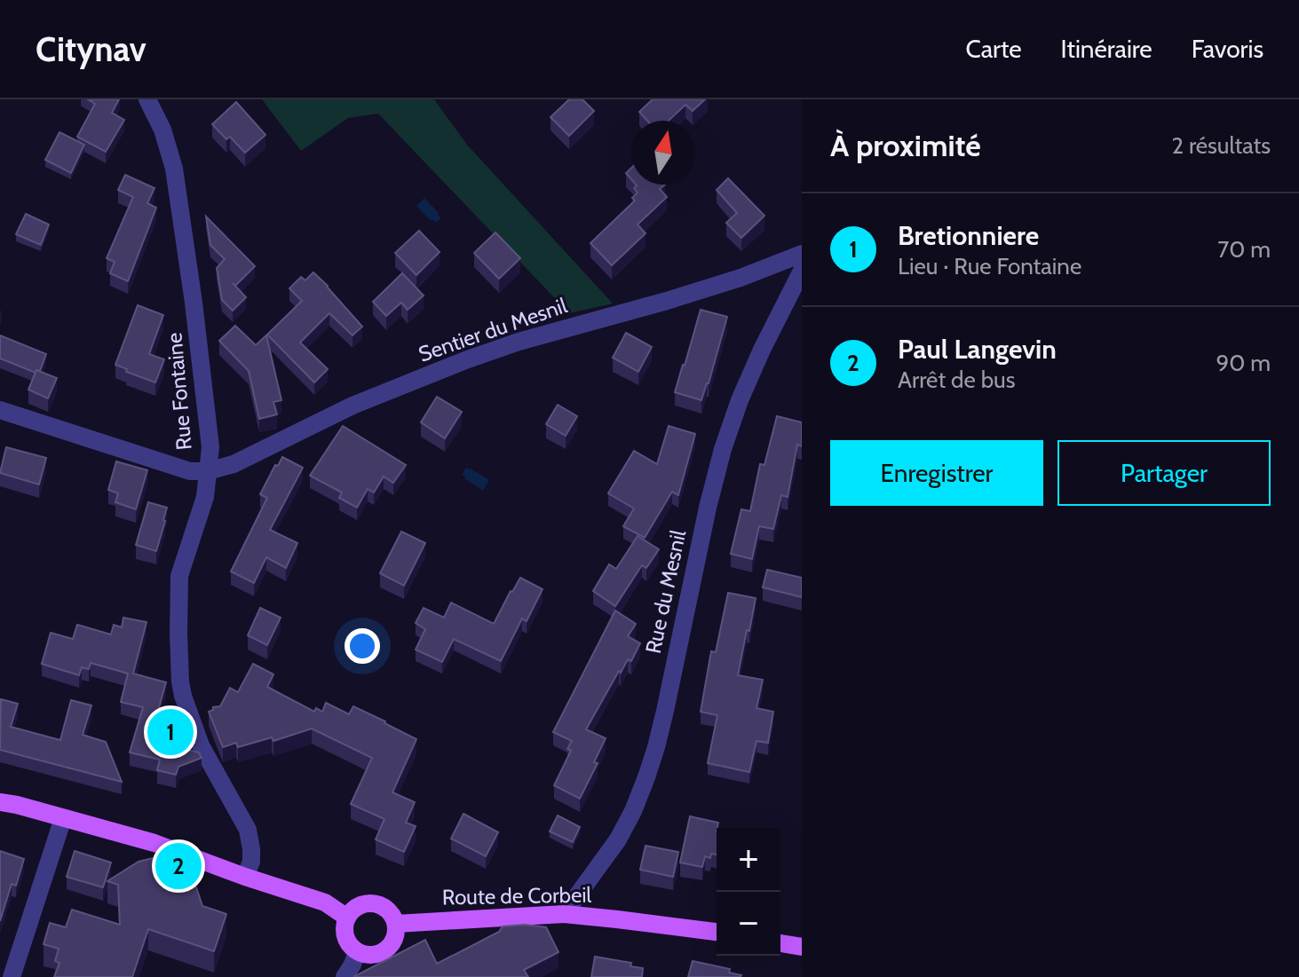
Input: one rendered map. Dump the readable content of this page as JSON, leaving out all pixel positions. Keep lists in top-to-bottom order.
{
  "streets": {
    "main road": ["Route de Corbeil"],
    "street": ["Sentier du Mesnil", "Rue Fontaine", "Rue du Mesnil"]
  },
  "crossings": [
    ["Sentier du Mesnil", "Rue Fontaine"],
    ["Rue du Mesnil", "Route de Corbeil"]
  ],
  "north": "top",
  "page": {
    "header": "Citynav",
    "nav": ["Carte", "Itinéraire", "Favoris"],
    "heading": ["À proximité", "2 résultats"],
    "list": [
      {
        "mark": "1",
        "name": "Bretionniere",
        "note": "Lieu · Rue Fontaine",
        "value": "70 m"
      },
      {
        "mark": "2",
        "name": "Paul Langevin",
        "note": "Arrêt de bus",
        "value": "90 m"
      }
    ],
    "buttons": ["Enregistrer", "Partager"],
    "pins": ["1", "2"],
    "map_buttons": ["+", "−"]
  }
}
